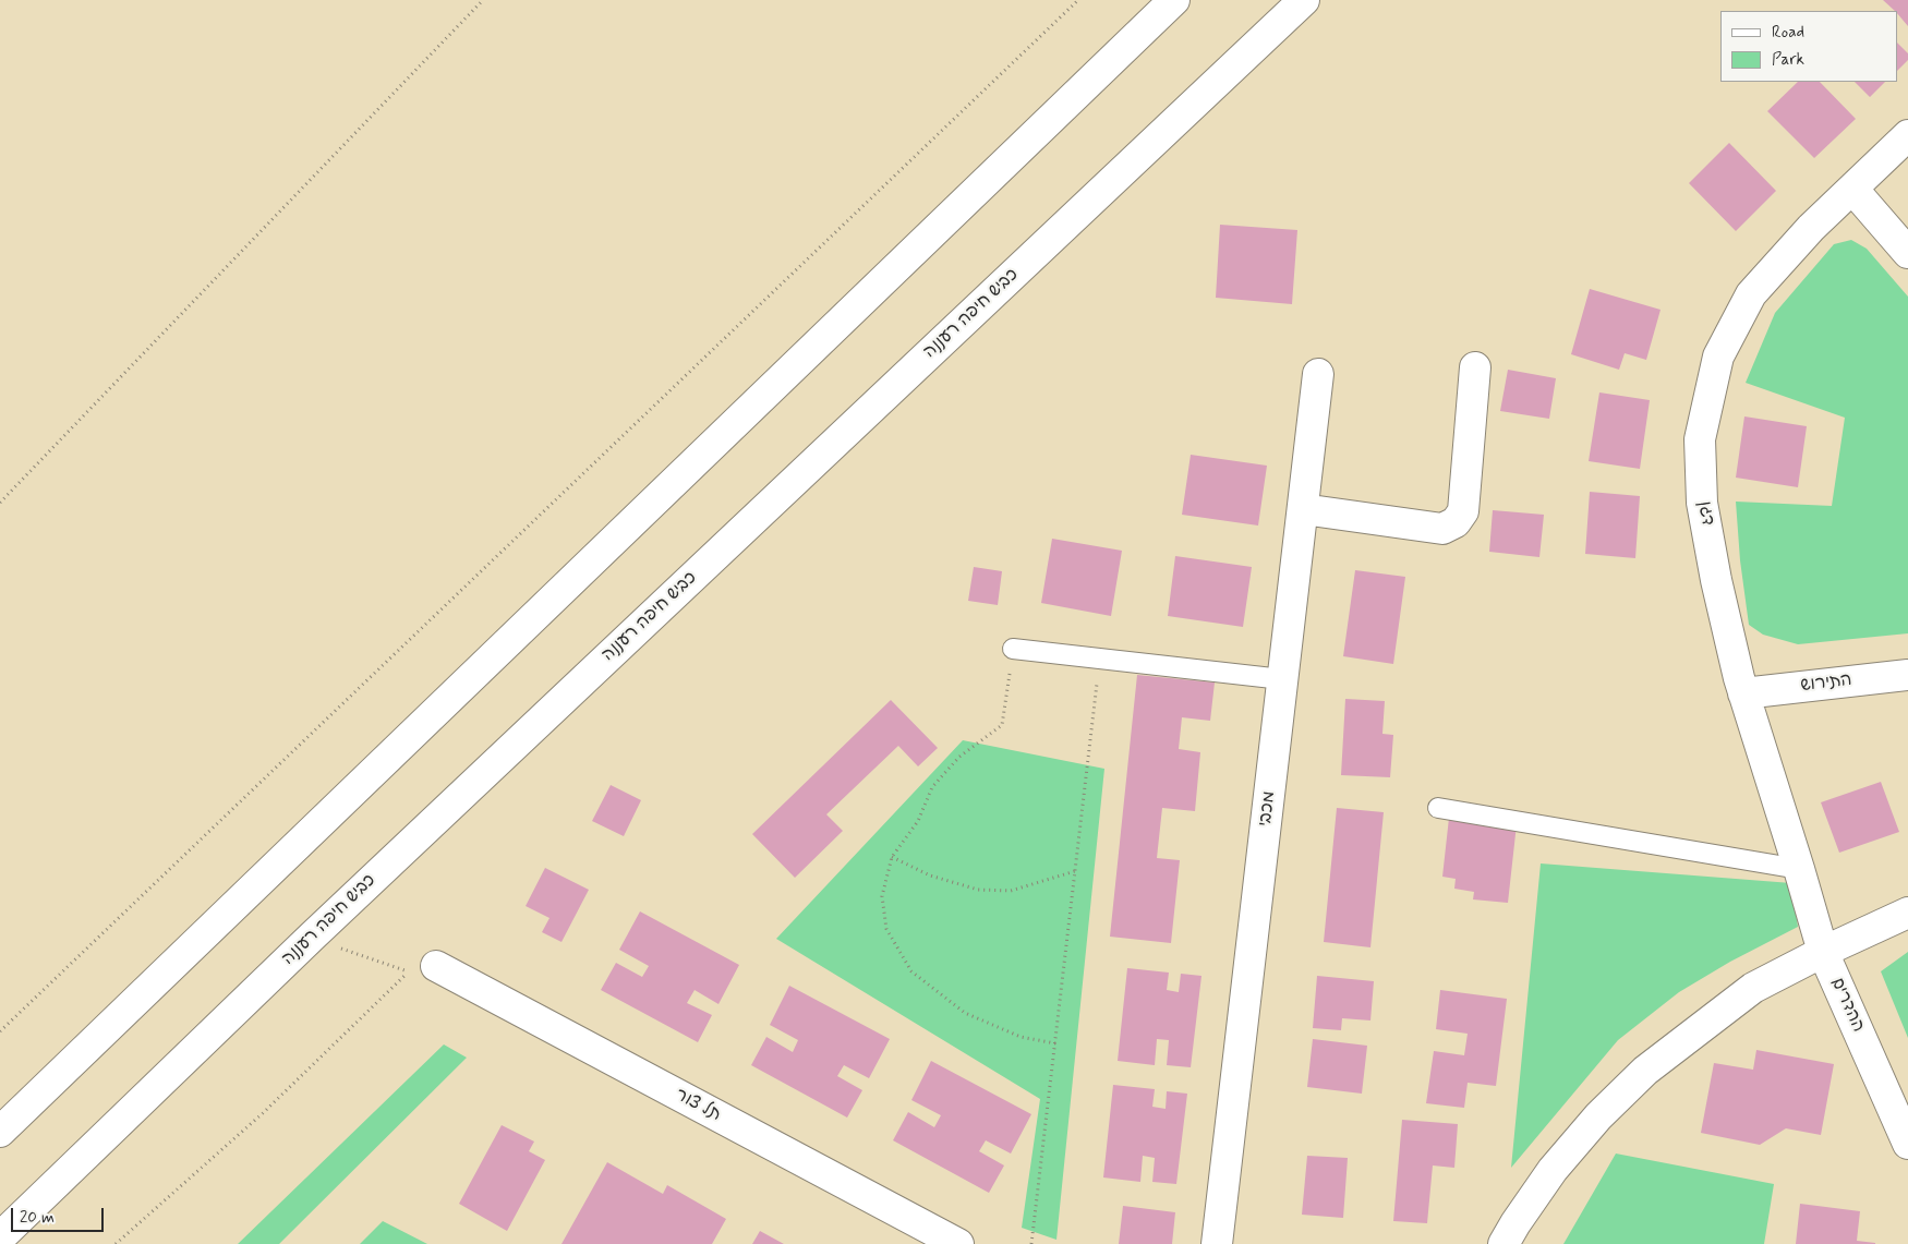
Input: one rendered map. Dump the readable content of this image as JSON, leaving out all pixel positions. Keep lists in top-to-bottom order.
{
  "streets": {
    "main road": [
      "כביש חיפה רעננה",
      "דגן",
      "התירוש",
      "מכבי",
      "ההדרים",
      "תל צור"
    ]
  },
  "crossings": [
    ["דגן", "התירוש"],
    ["דגן", "ההדרים"]
  ],
  "legend": ["Road", "Park"],
  "scale_bar": "20 m"
}
